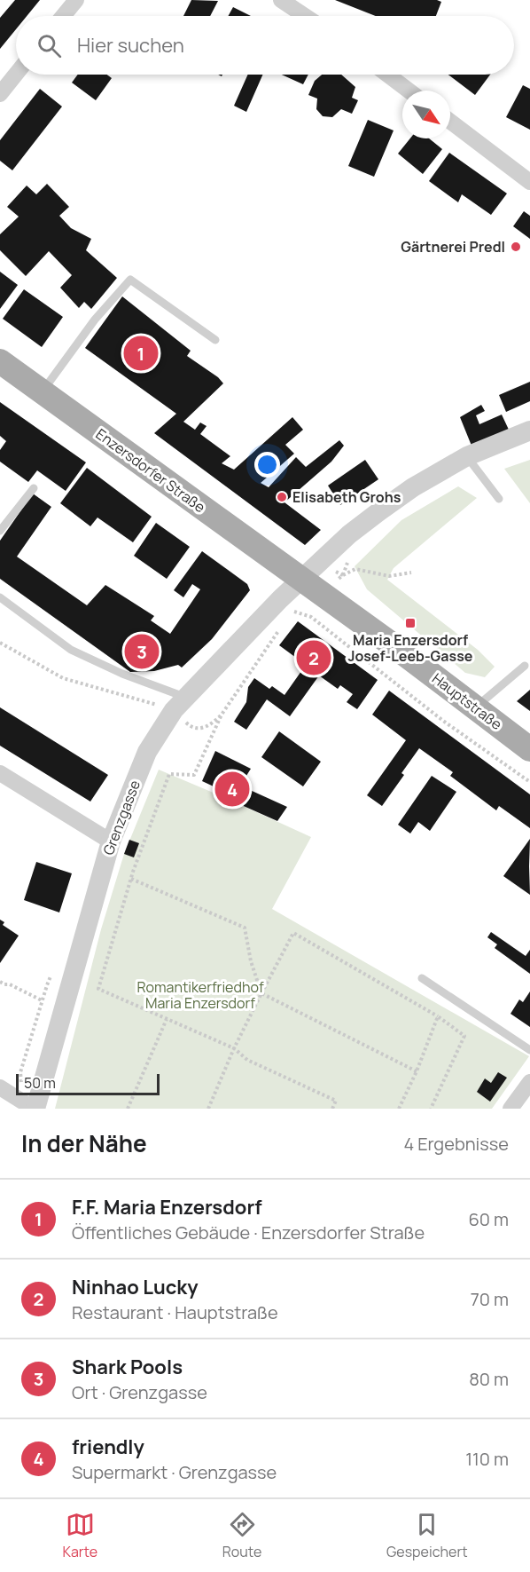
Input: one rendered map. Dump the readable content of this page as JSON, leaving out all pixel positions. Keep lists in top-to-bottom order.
{
  "streets": {
    "main road": ["Enzersdorfer Straße", "Hauptstraße"],
    "street": ["Grenzgasse"]
  },
  "crossings": [
    ["Enzersdorfer Straße", "Hauptstraße"],
    ["Enzersdorfer Straße", "Grenzgasse"],
    ["Hauptstraße", "Grenzgasse"]
  ],
  "parks": ["Romantikerfriedhof Maria Enzersdorf"],
  "places": {
    "other": ["Gärtnerei Predl", "Elisabeth Grohs"],
    "transit": ["Maria Enzersdorf Josef-Leeb-Gasse"]
  },
  "scale_bar": "50 m",
  "north": "bottom right",
  "page": {
    "search": "Hier suchen",
    "pins": [
      "1",
      "3",
      "2",
      "4"
    ],
    "scale": "50 m",
    "heading": ["In der Nähe", "4 Ergebnisse"],
    "list": [
      {
        "mark": "1",
        "name": "F.F. Maria Enzersdorf",
        "note": "Öffentliches Gebäude · Enzersdorfer Straße",
        "value": "60 m"
      },
      {
        "mark": "2",
        "name": "Ninhao Lucky",
        "note": "Restaurant · Hauptstraße",
        "value": "70 m"
      },
      {
        "mark": "3",
        "name": "Shark Pools",
        "note": "Ort · Grenzgasse",
        "value": "80 m"
      },
      {
        "mark": "4",
        "name": "friendly",
        "note": "Supermarkt · Grenzgasse",
        "value": "110 m"
      }
    ],
    "nav": ["Karte", "Route", "Gespeichert"]
  }
}
